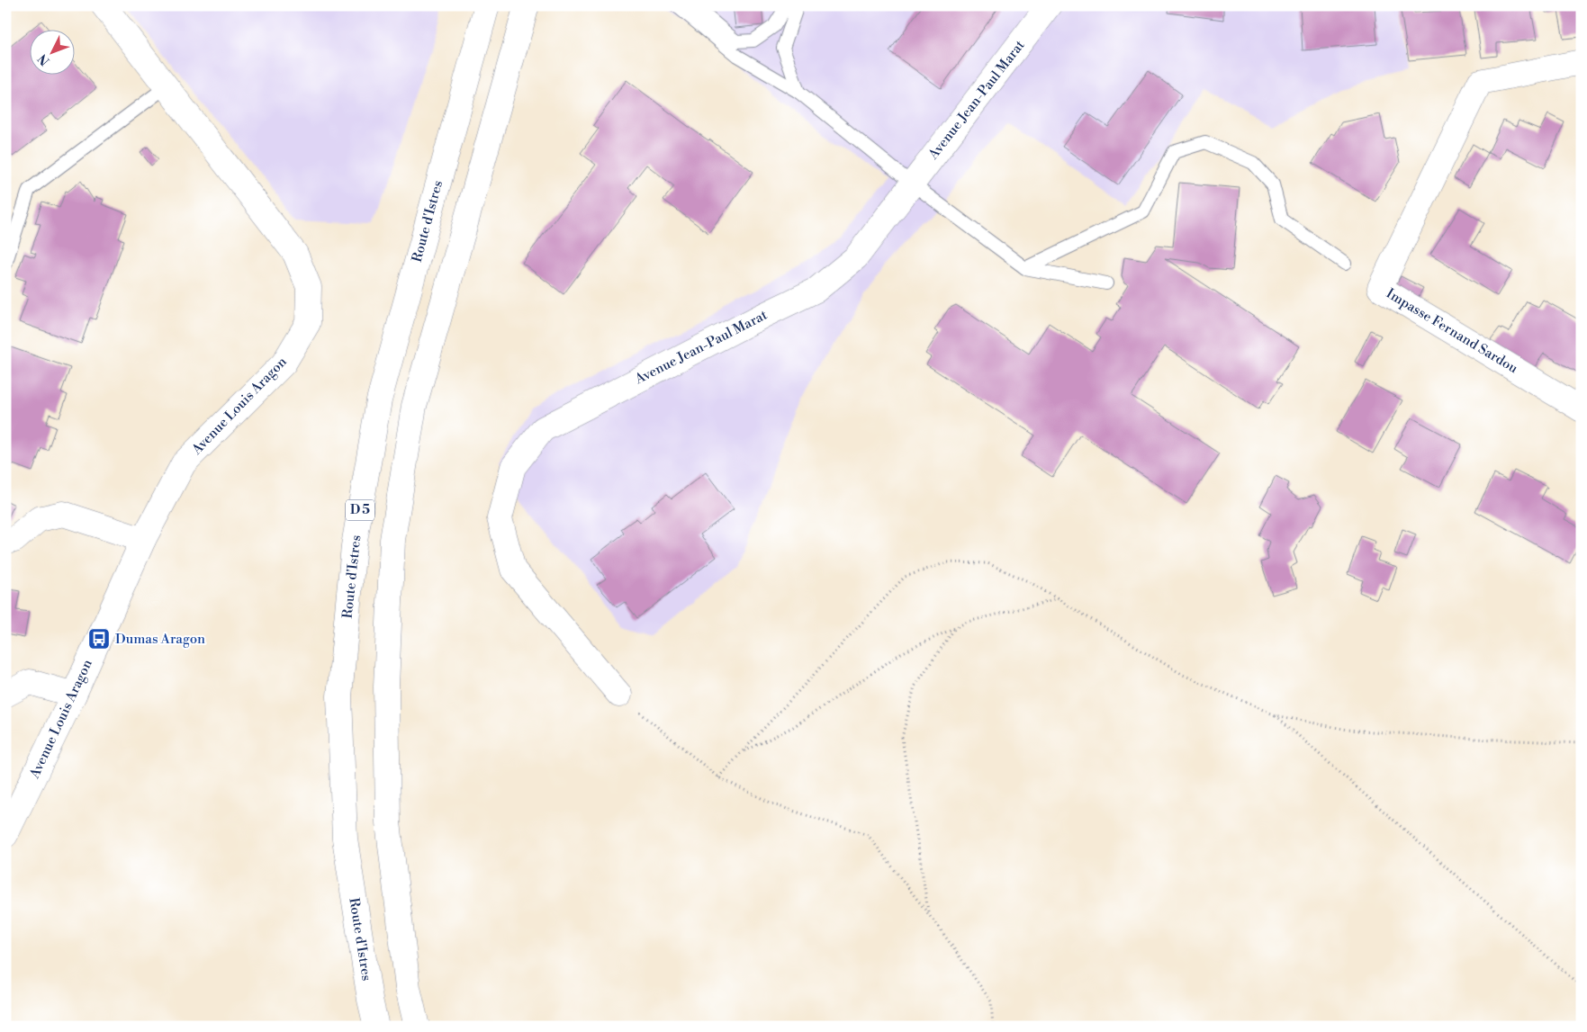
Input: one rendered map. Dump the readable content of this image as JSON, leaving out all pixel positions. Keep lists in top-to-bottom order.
{
  "streets": {
    "street": [
      "Avenue Jean-Paul Marat",
      "Route d'Istres",
      "Impasse Fernand Sardou",
      "Avenue Louis Aragon",
      "D 5"
    ]
  },
  "places": {
    "bus stop": ["Dumas Aragon"]
  },
  "north": "bottom left"
}
